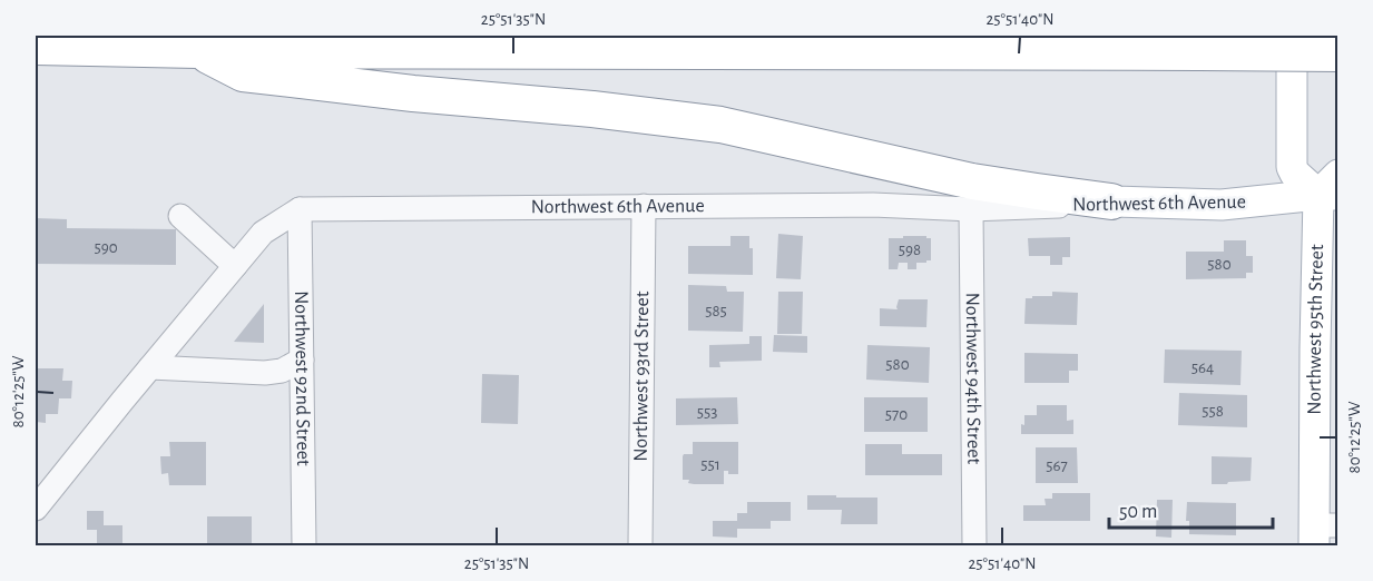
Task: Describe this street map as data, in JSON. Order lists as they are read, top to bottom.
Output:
{
  "streets": {
    "main road": ["Northwest 6th Avenue", "Northwest 95th Street"],
    "street": ["Northwest 93rd Street", "Northwest 92nd Street", "Northwest 94th Street"]
  },
  "crossings": [
    ["Northwest 6th Avenue", "Northwest 95th Street"],
    ["Northwest 6th Avenue", "Northwest 93rd Street"],
    ["Northwest 6th Avenue", "Northwest 92nd Street"],
    ["Northwest 6th Avenue", "Northwest 94th Street"]
  ],
  "house_numbers": [
    "590",
    "598",
    "580",
    "585",
    "580",
    "564",
    "558",
    "553",
    "570",
    "551",
    "567"
  ],
  "scale_bar": "50 m",
  "coordinates": ["25°51'35\"N", "25°51'40\"N", "80°12'25\"W"]
}
